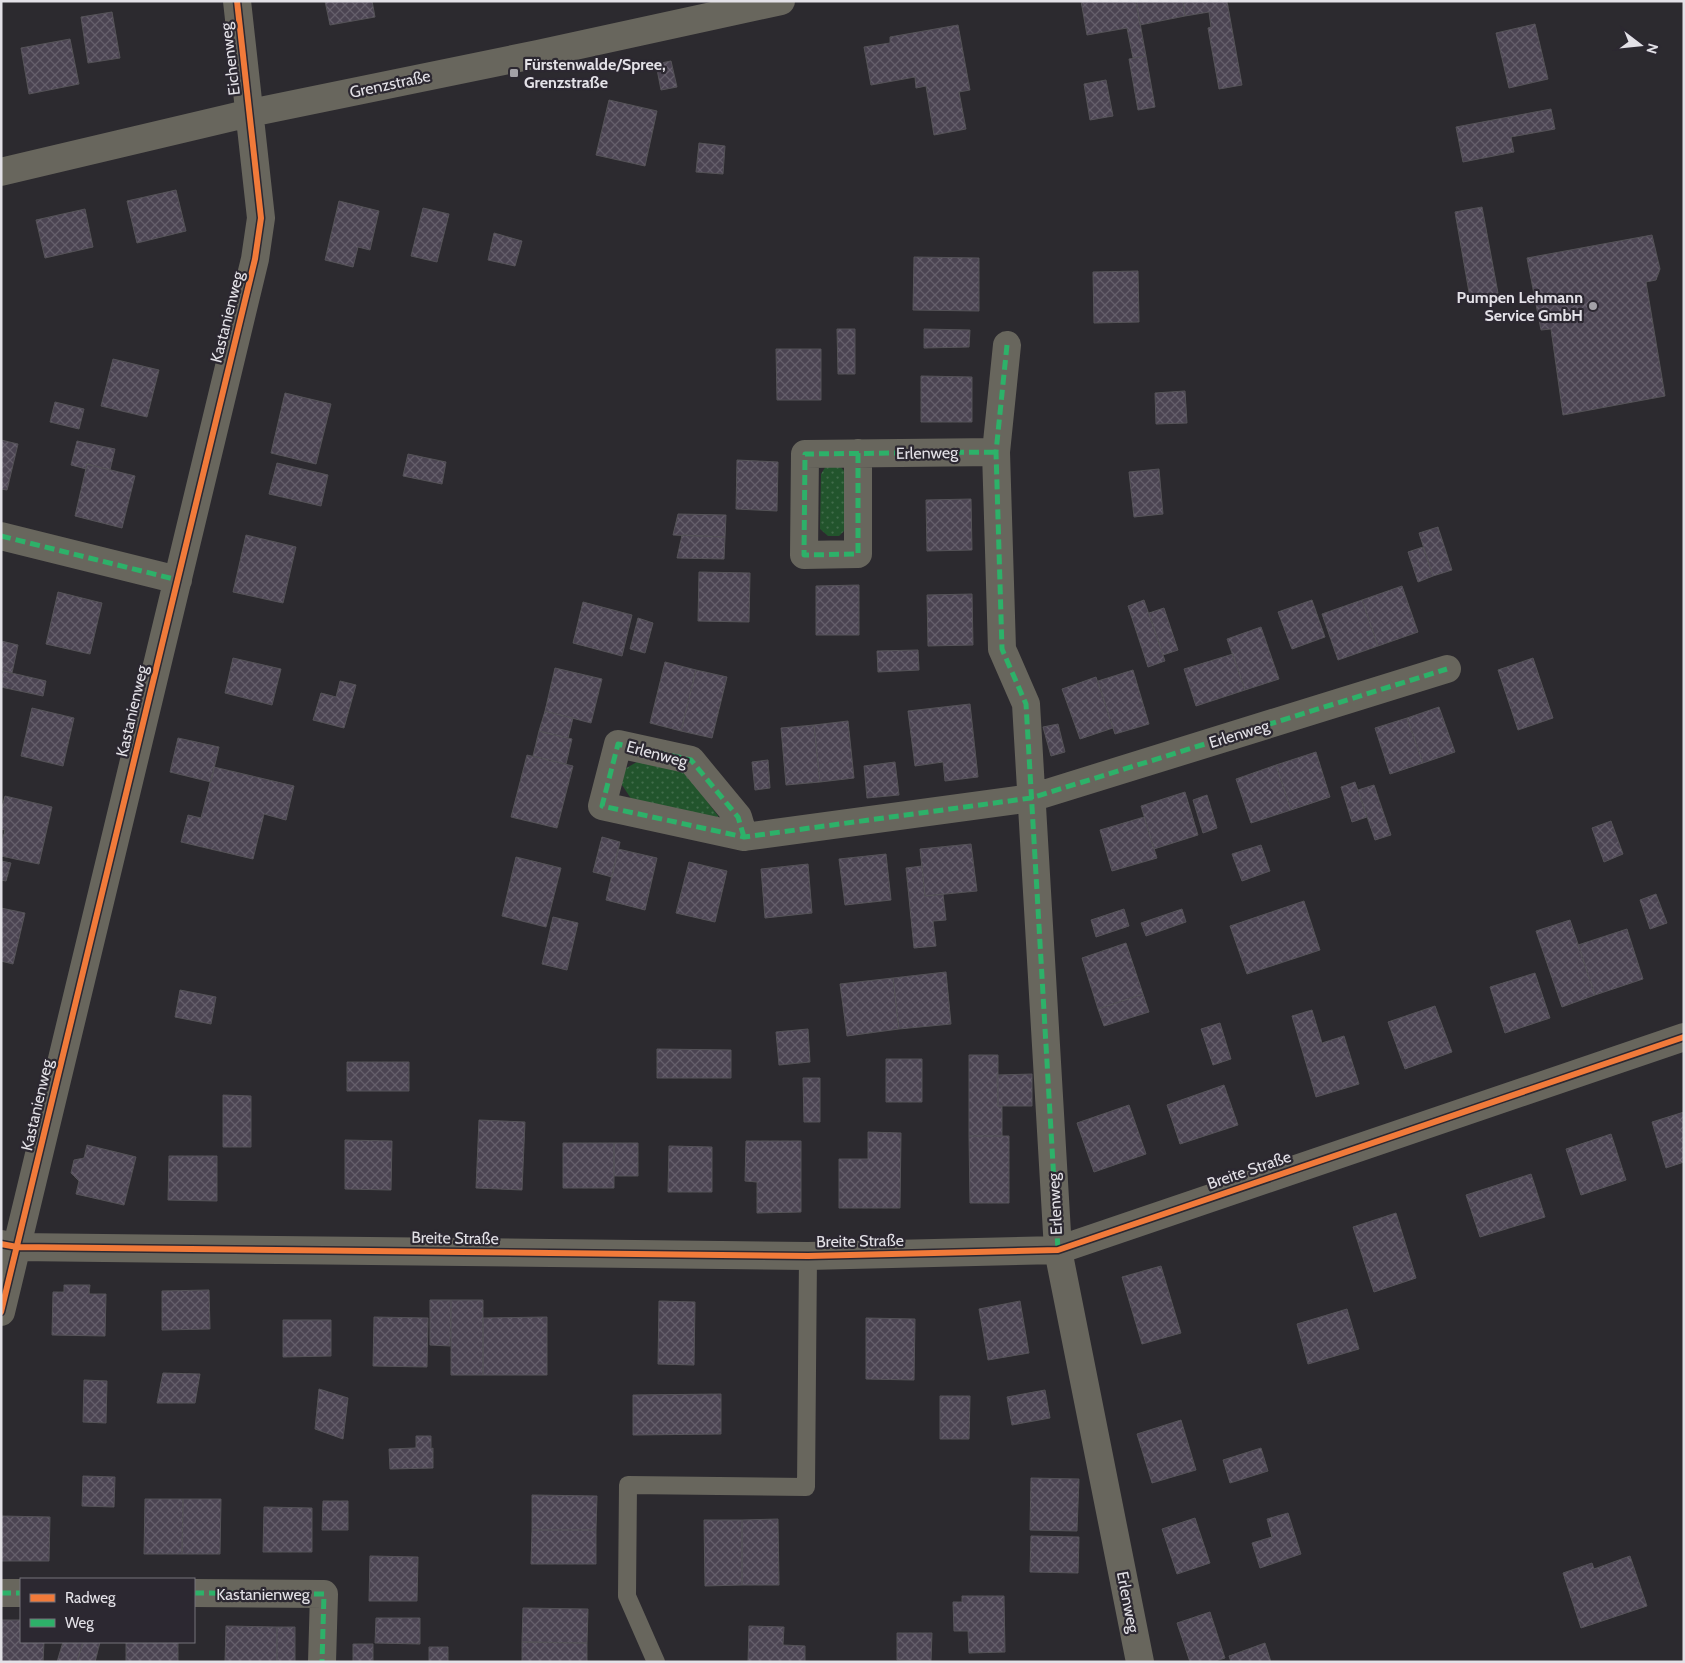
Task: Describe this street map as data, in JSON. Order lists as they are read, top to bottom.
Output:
{
  "streets": {
    "street": [
      "Eichenweg",
      "Grenzstraße",
      "Kastanienweg",
      "Erlenweg",
      "Breite Straße"
    ]
  },
  "crossings": [
    ["Eichenweg", "Grenzstraße"],
    ["Eichenweg", "Kastanienweg"],
    ["Grenzstraße", "Kastanienweg"],
    ["Kastanienweg", "Breite Straße"],
    ["Erlenweg", "Breite Straße"]
  ],
  "places": {
    "transit": ["Fürstenwalde/Spree, Grenzstraße"],
    "other": ["Pumpen Lehmann Service GmbH"]
  },
  "legend": ["Radweg", "Weg"],
  "north": "right"
}
